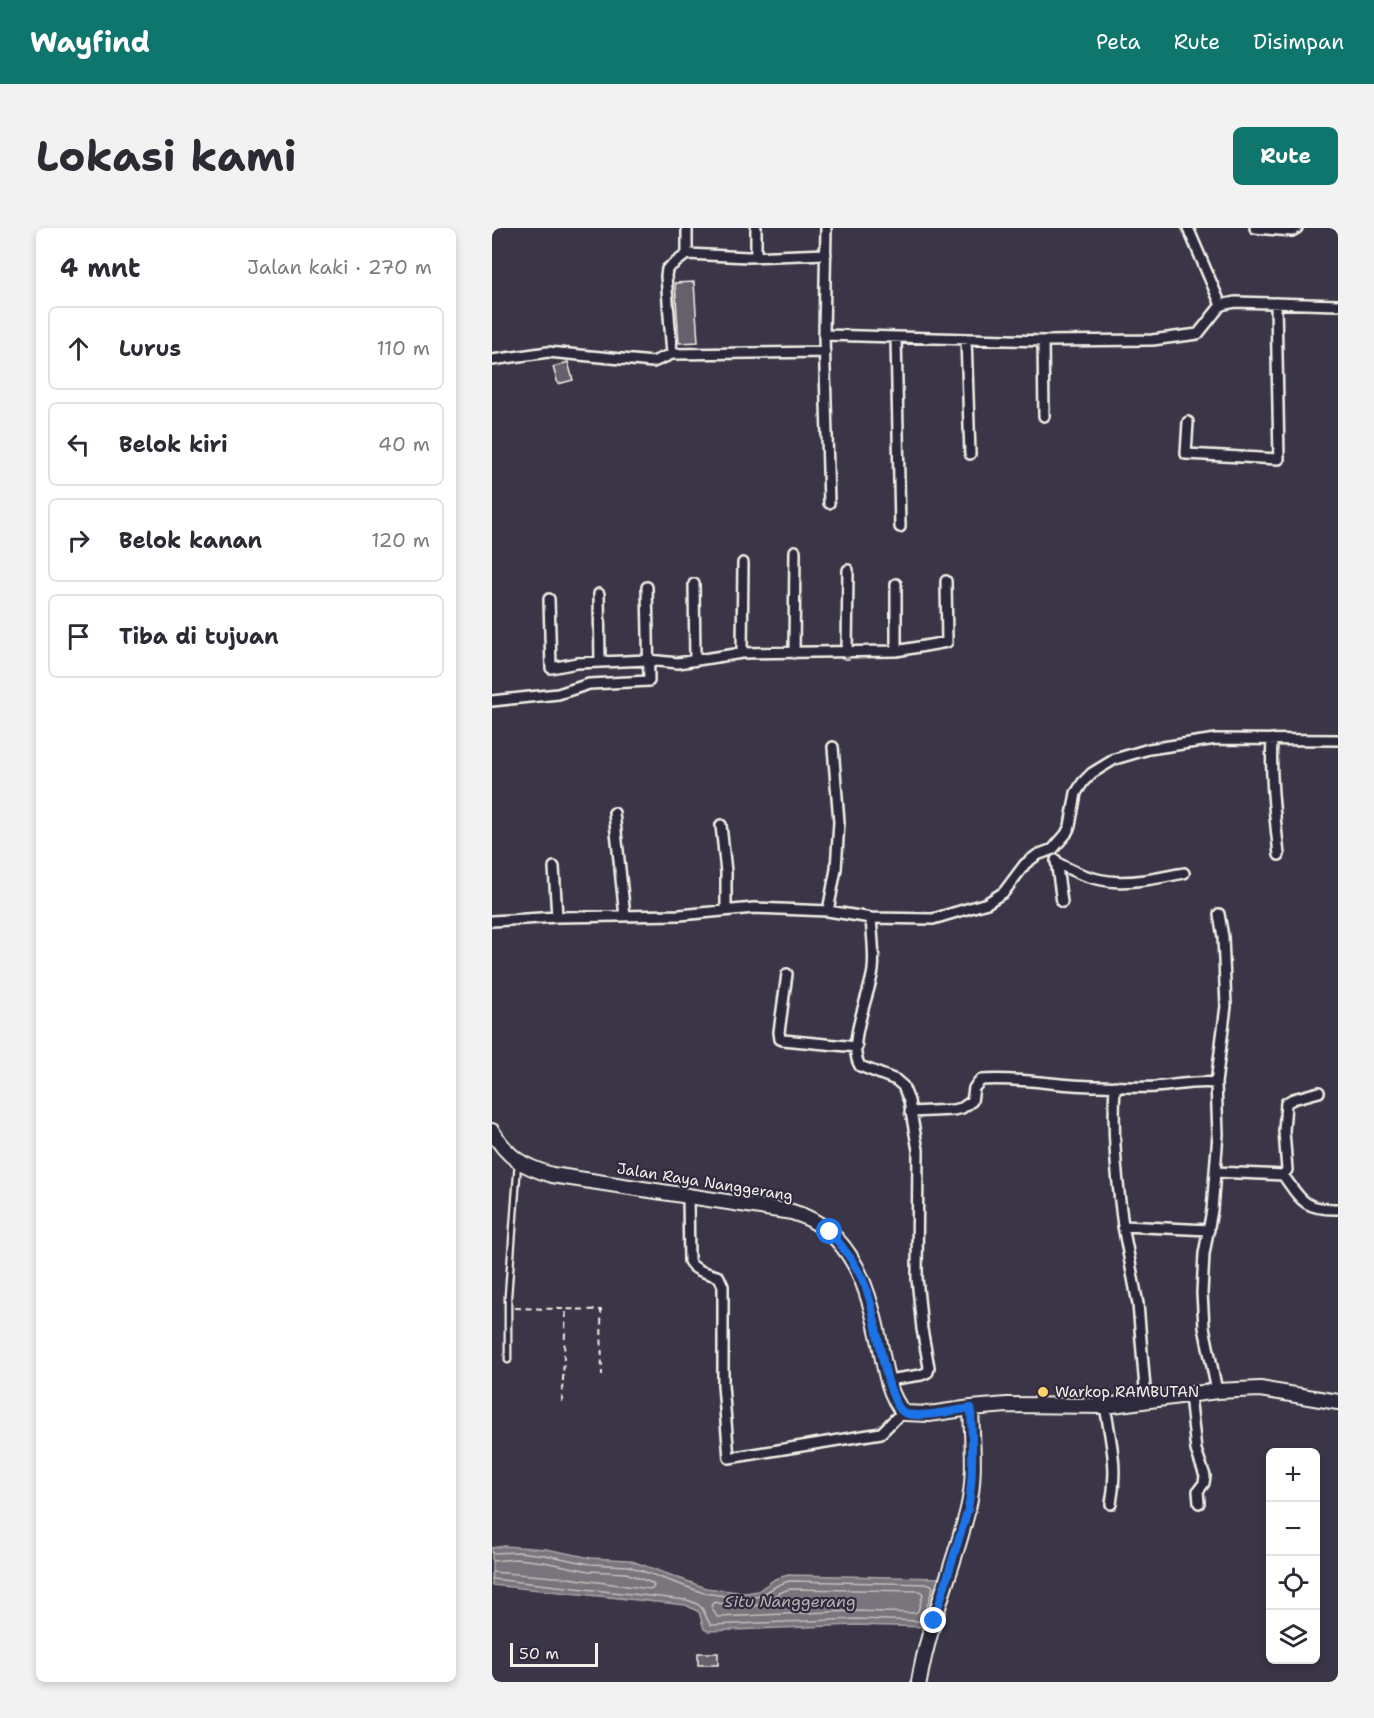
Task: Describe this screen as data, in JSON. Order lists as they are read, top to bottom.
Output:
{
  "streets": {
    "street": ["Jalan Raya Nanggerang"]
  },
  "water": ["Situ Nanggerang"],
  "places": ["Warkop RAMBUTAN"],
  "scale_bar": "50 m",
  "page": {
    "header": "Wayfind",
    "nav": ["Peta", "Rute", "Disimpan"],
    "buttons": "Rute",
    "title": "Lokasi kami",
    "heading": ["4 mnt", "Jalan kaki · 270 m"],
    "list": [
      ["Lurus", "110 m"],
      ["Belok kiri", "40 m"],
      ["Belok kanan", "120 m"],
      "Tiba di tujuan"
    ],
    "map_buttons": ["+", "−"],
    "scale": "50 m"
  }
}
